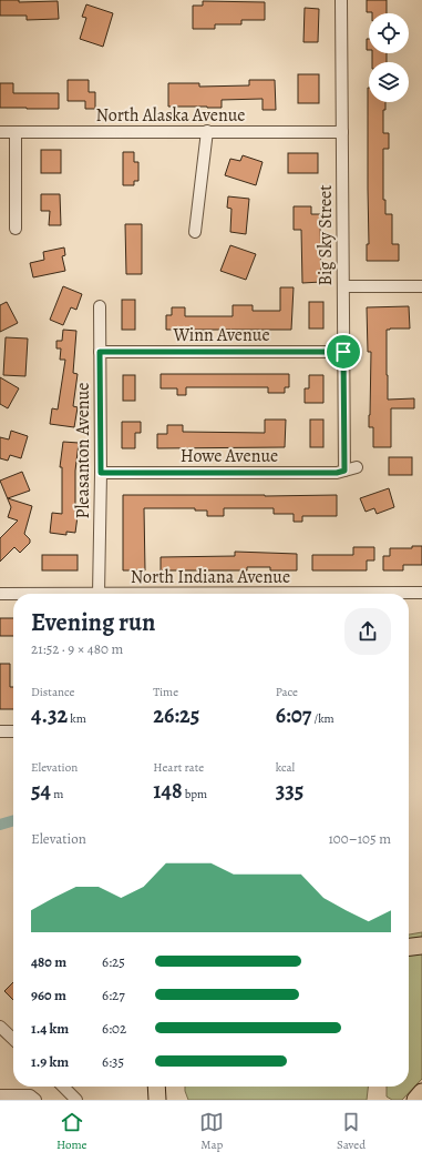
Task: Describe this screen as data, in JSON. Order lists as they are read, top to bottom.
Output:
{
  "streets": {
    "street": [
      "North Alaska Avenue",
      "Big Sky Street",
      "Winn Avenue",
      "Pleasanton Avenue",
      "Howe Avenue",
      "North Indiana Avenue"
    ]
  },
  "crossings": [
    ["North Alaska Avenue", "Big Sky Street"],
    ["Big Sky Street", "Winn Avenue"],
    ["Big Sky Street", "Howe Avenue"],
    ["Winn Avenue", "Pleasanton Avenue"],
    ["Pleasanton Avenue", "Howe Avenue"],
    ["Pleasanton Avenue", "North Indiana Avenue"]
  ],
  "page": {
    "heading": ["Evening run", "21:52 · 9 × 480 m"],
    "stats": [
      ["Distance", "4.32 km"],
      ["Time", "26:25"],
      ["Pace", "6:07 /km"],
      ["Elevation", "54 m"],
      ["Heart rate", "148 bpm"],
      ["kcal", "335"]
    ],
    "chart": ["Elevation", "100–105 m"],
    "list": [
      {
        "name": "480 m",
        "note": "6:25"
      },
      {
        "name": "960 m",
        "note": "6:27"
      },
      {
        "name": "1.4 km",
        "note": "6:02"
      },
      {
        "name": "1.9 km",
        "note": "6:35"
      }
    ],
    "tabs": ["Home", "Map", "Saved"]
  }
}
